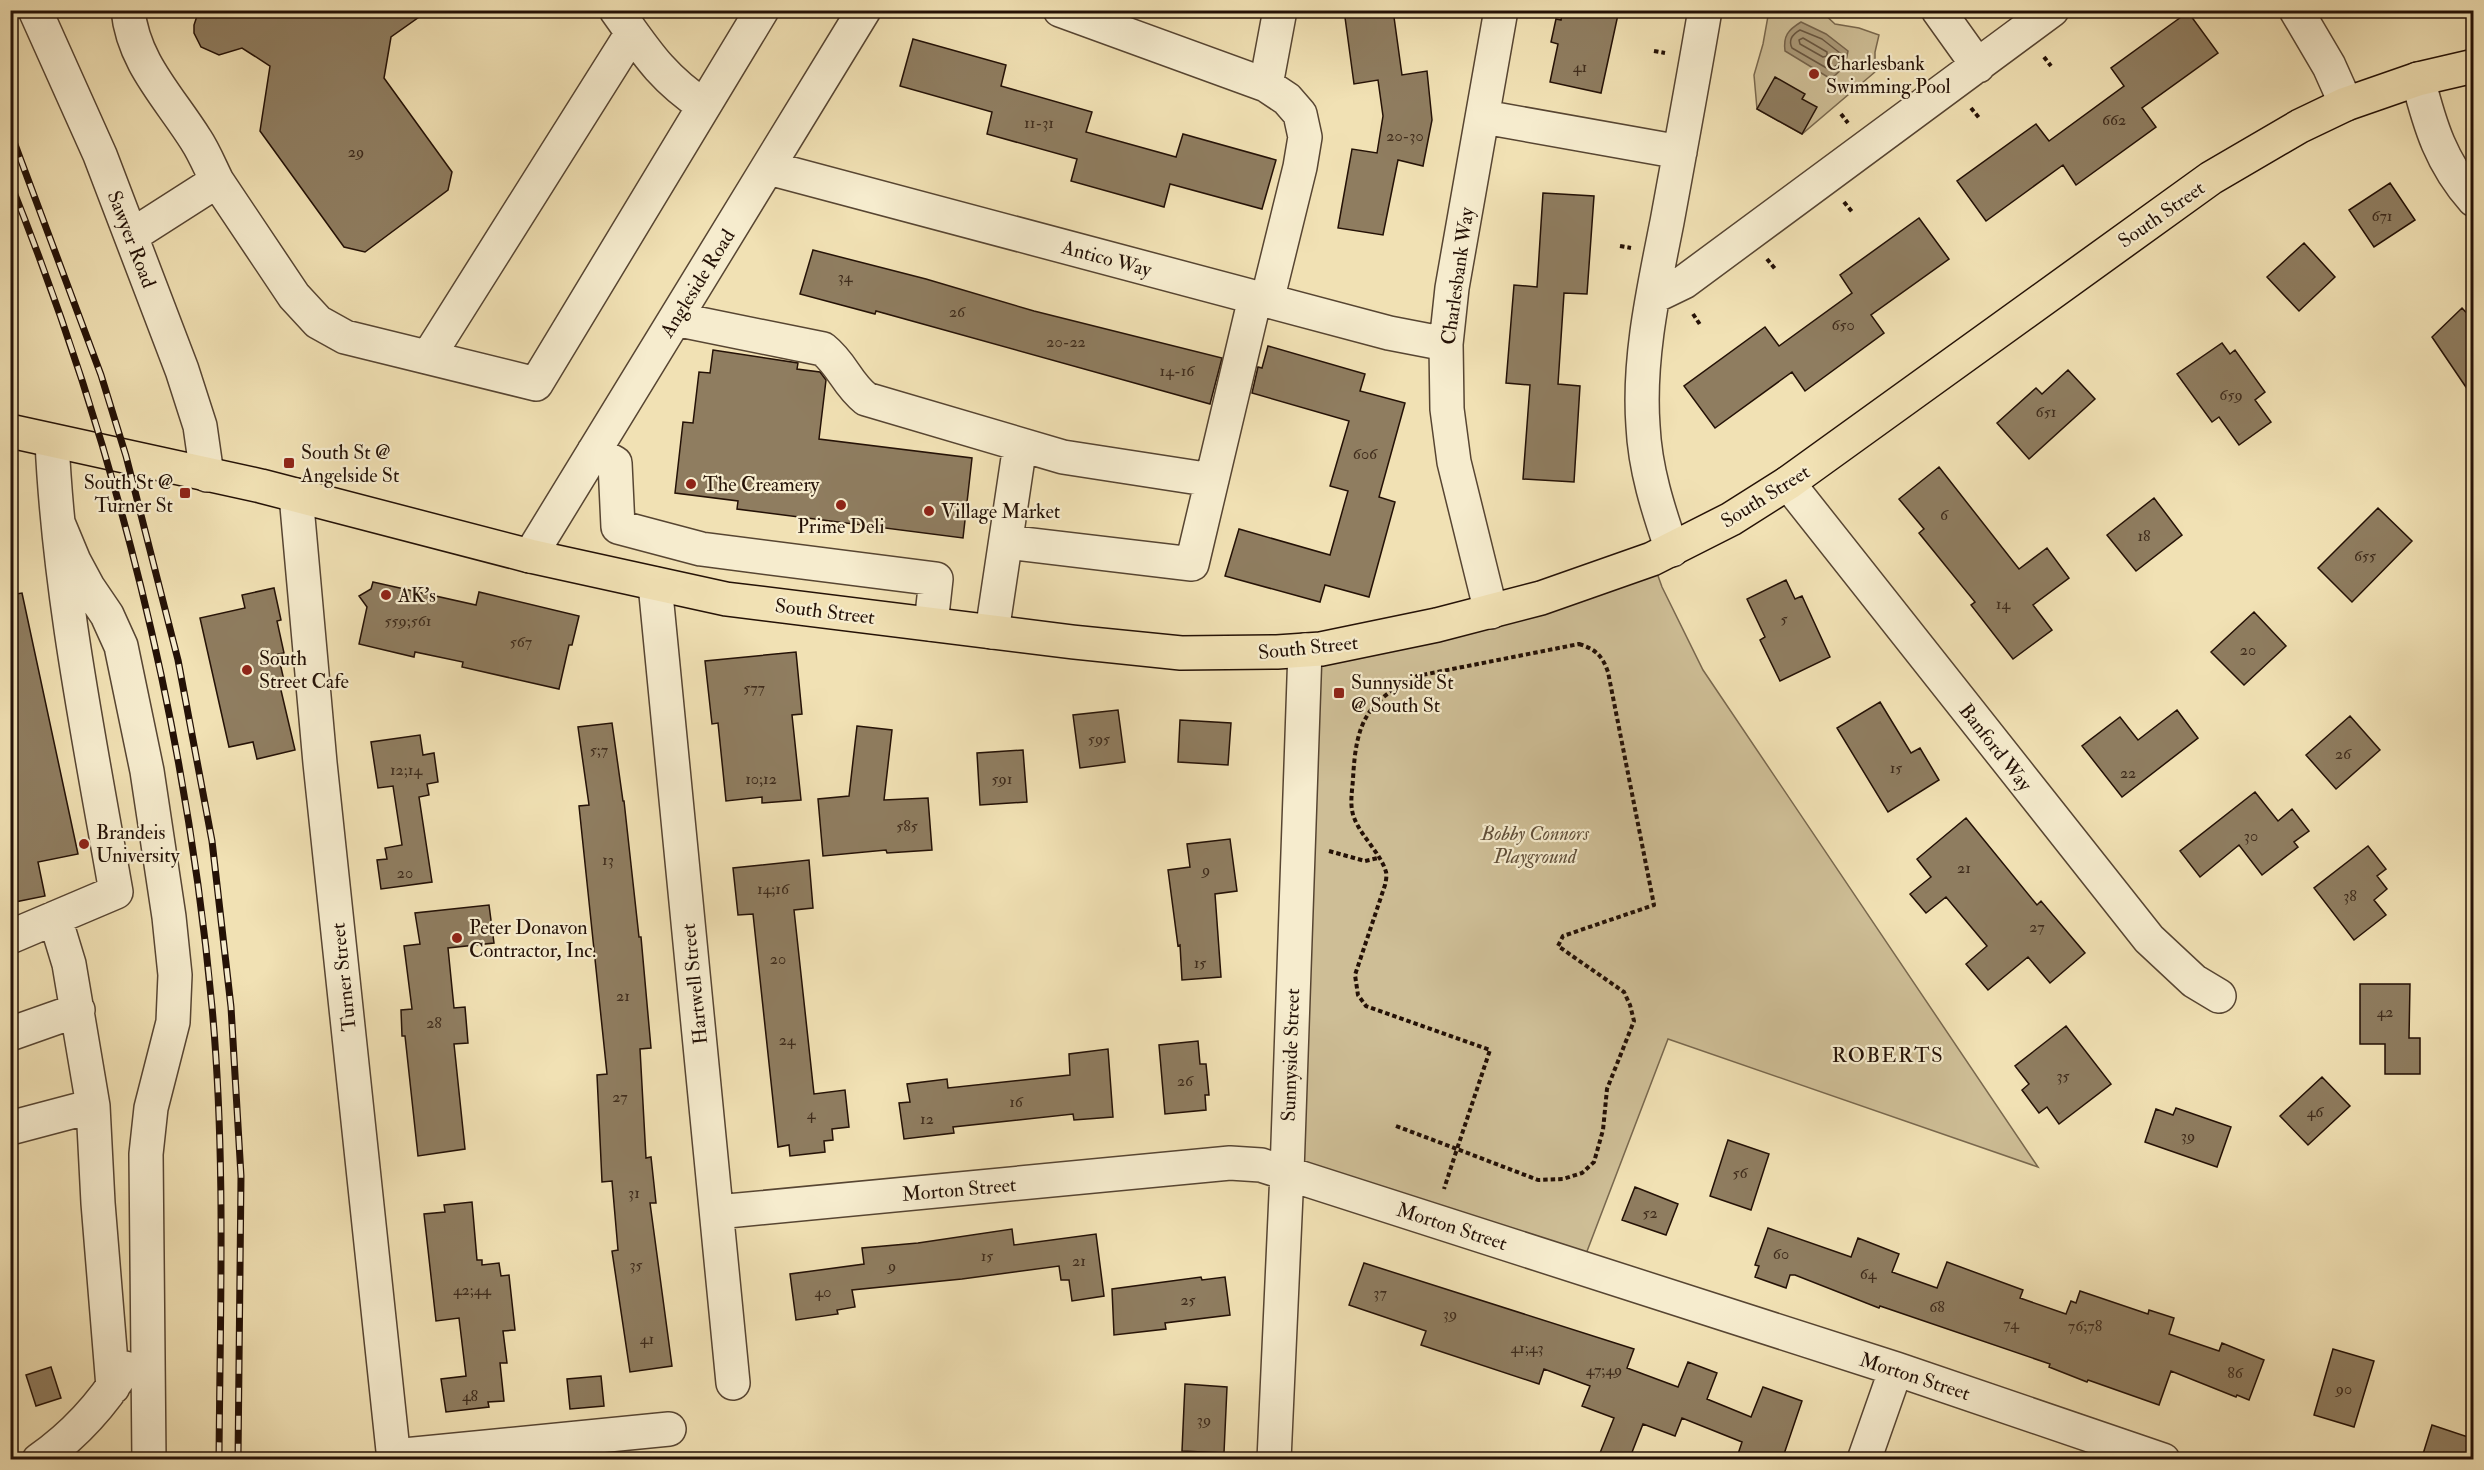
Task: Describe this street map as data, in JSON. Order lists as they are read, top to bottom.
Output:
{
  "streets": {
    "main road": ["South Street"],
    "street": [
      "Sawyer Road",
      "Antico Way",
      "Charlesbank Way",
      "Angleside Road",
      "Banford Way",
      "Turner Street",
      "Hartwell Street",
      "Sunnyside Street",
      "Morton Street"
    ]
  },
  "crossings": [
    ["South Street", "Sawyer Road"],
    ["South Street", "Charlesbank Way"],
    ["South Street", "Angleside Road"],
    ["South Street", "Banford Way"],
    ["South Street", "Turner Street"],
    ["South Street", "Hartwell Street"],
    ["South Street", "Sunnyside Street"],
    ["Antico Way", "Charlesbank Way"],
    ["Antico Way", "Angleside Road"],
    ["Hartwell Street", "Morton Street"],
    ["Sunnyside Street", "Morton Street"]
  ],
  "districts": ["ROBERTS"],
  "parks": ["Bobby Connors Playground"],
  "places": {
    "other": [
      "Charlesbank Swimming Pool",
      "The Creamery",
      "Prime Deli",
      "Village Market",
      "AK's",
      "South Street Cafe",
      "Brandeis University",
      "Peter Donavon Contractor, Inc."
    ],
    "transit": ["South St @ Angelside St", "South St @ Turner St", "Sunnyside St @ South St"]
  },
  "house_numbers": [
    "41",
    "662",
    "11-31",
    "20-30",
    "29",
    "671",
    "34",
    "26",
    "650",
    "20-22",
    "14-16",
    "659",
    "651",
    "606",
    "6",
    "18",
    "655",
    "14",
    "5",
    "559;561",
    "567",
    "20",
    "577",
    "595",
    "5;7",
    "26",
    "15",
    "12;14",
    "22",
    "10;12",
    "591",
    "585",
    "30",
    "13",
    "21",
    "9",
    "20",
    "14;16",
    "38",
    "27",
    "20",
    "15",
    "21",
    "42",
    "28",
    "24",
    "35",
    "26",
    "27",
    "16",
    "46",
    "4",
    "12",
    "39",
    "56",
    "31",
    "52",
    "60",
    "15",
    "21",
    "35",
    "9",
    "64",
    "42;44",
    "40",
    "37",
    "25",
    "68",
    "39",
    "74",
    "76;78",
    "41",
    "41;43",
    "47;49",
    "86",
    "90",
    "48",
    "39"
  ]
}
